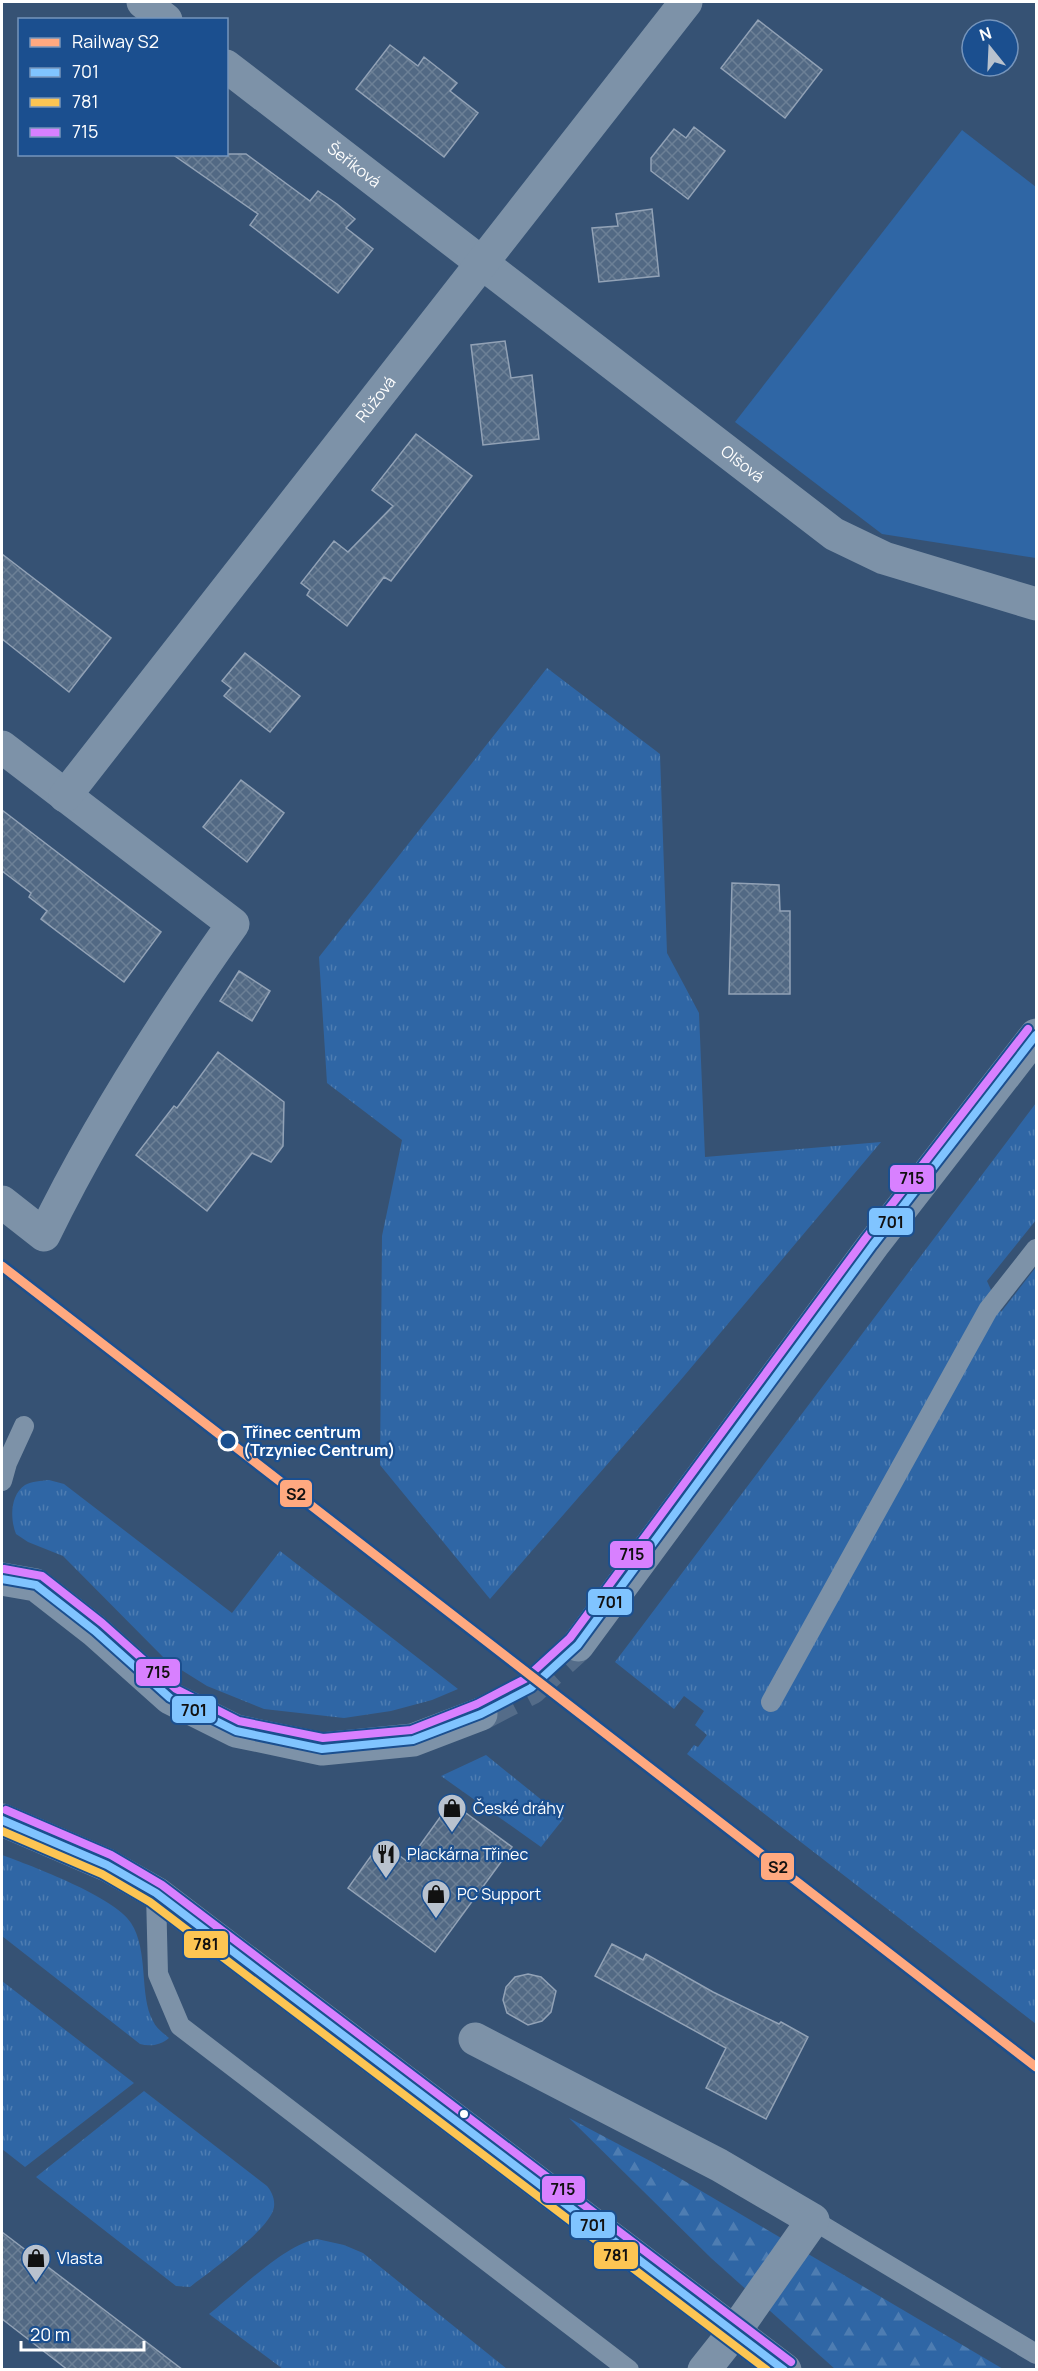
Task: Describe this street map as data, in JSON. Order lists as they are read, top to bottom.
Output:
{
  "streets": {
    "street": ["Šeříková", "Růžová", "Olšová"]
  },
  "crossings": [
    ["Šeříková", "Růžová"],
    ["Šeříková", "Olšová"],
    ["Růžová", "Olšová"]
  ],
  "places": {
    "other": ["Třinec centrum (Trzyniec Centrum)"],
    "shop": ["České dráhy", "PC Support", "Vlasta"],
    "restaurant": ["Plackárna Třinec"]
  },
  "lines": [
    "transit line 715",
    "transit line 701",
    "rail line S2",
    "transit line 781"
  ],
  "legend": [
    "Railway S2",
    "701",
    "781",
    "715"
  ],
  "scale_bar": "20 m",
  "north": "top"
}
